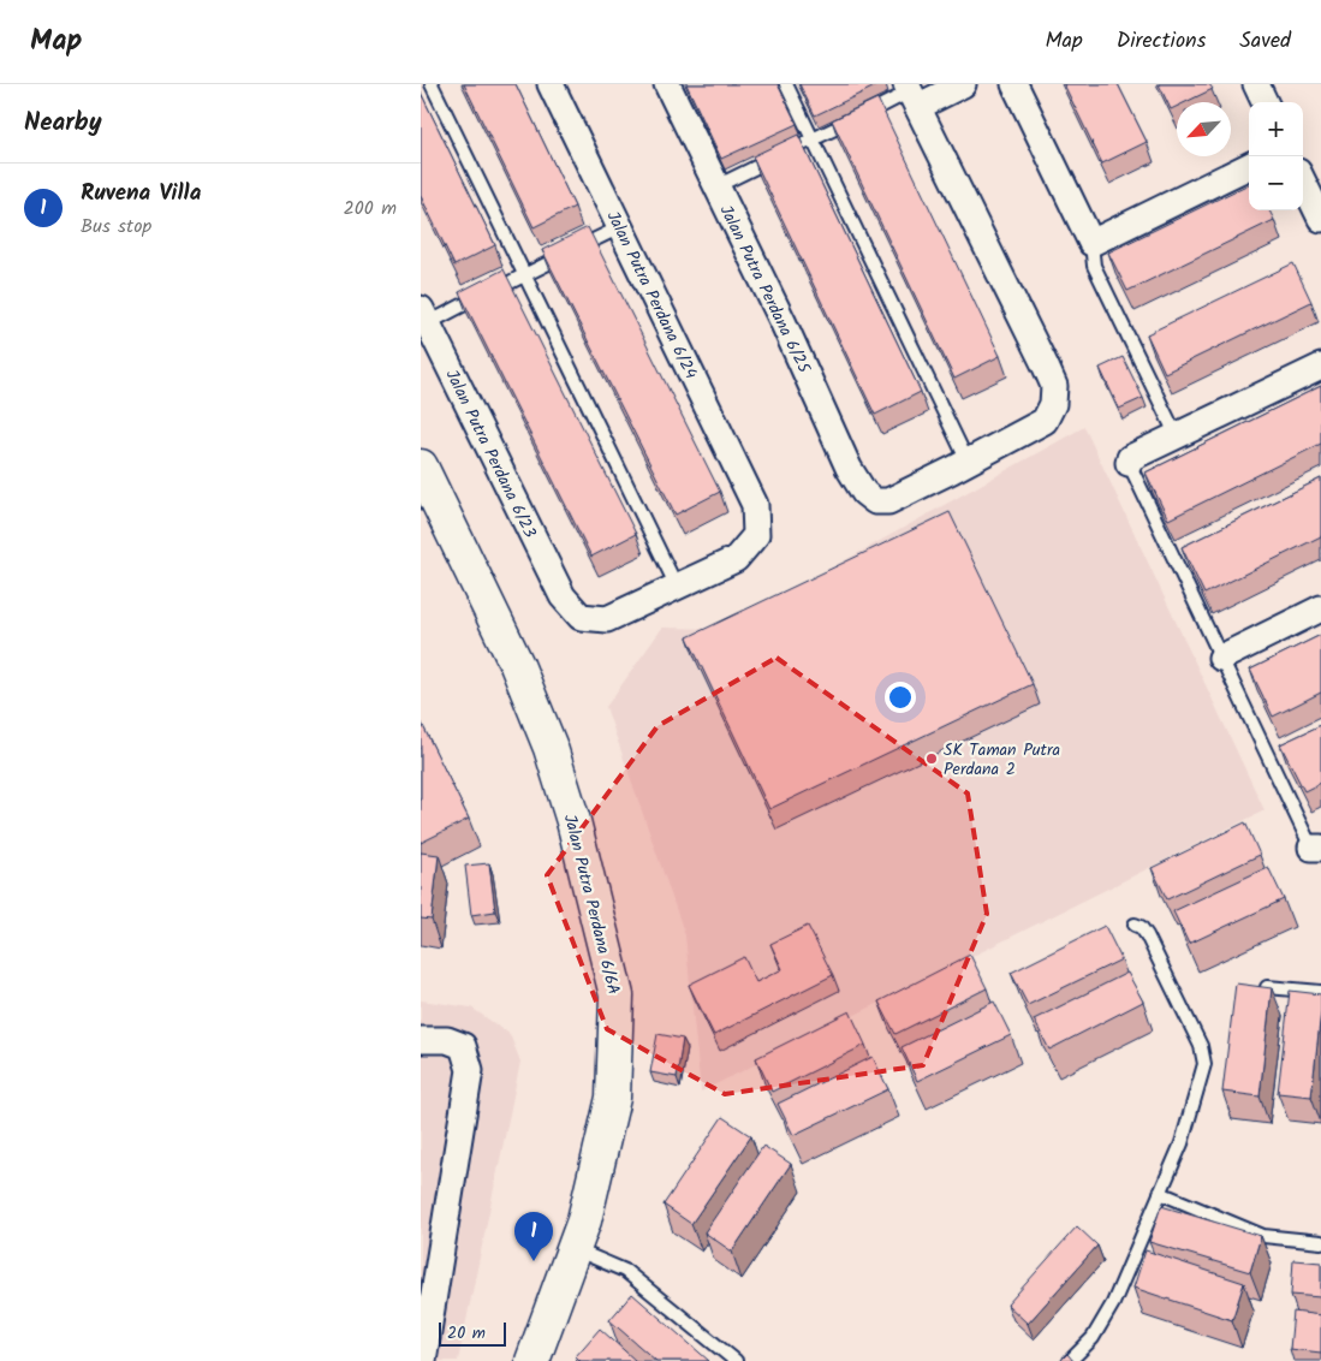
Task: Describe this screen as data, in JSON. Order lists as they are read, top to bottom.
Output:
{
  "streets": {
    "street": [
      "Jalan Putra Perdana 6/25",
      "Jalan Putra Perdana 6/24",
      "Jalan Putra Perdana 6/23",
      "Jalan Putra Perdana 6/6A"
    ]
  },
  "crossings": [
    ["Jalan Putra Perdana 6/24", "Jalan Putra Perdana 6/23"]
  ],
  "places": ["SK Taman Putra Perdana 2"],
  "scale_bar": "20 m",
  "north": "bottom left",
  "page": {
    "header": "Map",
    "nav": ["Map", "Directions", "Saved"],
    "heading": "Nearby",
    "map_buttons": ["+", "−"],
    "list": [
      {
        "mark": "1",
        "name": "Ruvena Villa",
        "note": "Bus stop",
        "value": "200 m"
      }
    ],
    "pins": "1",
    "scale": "20 m"
  }
}
